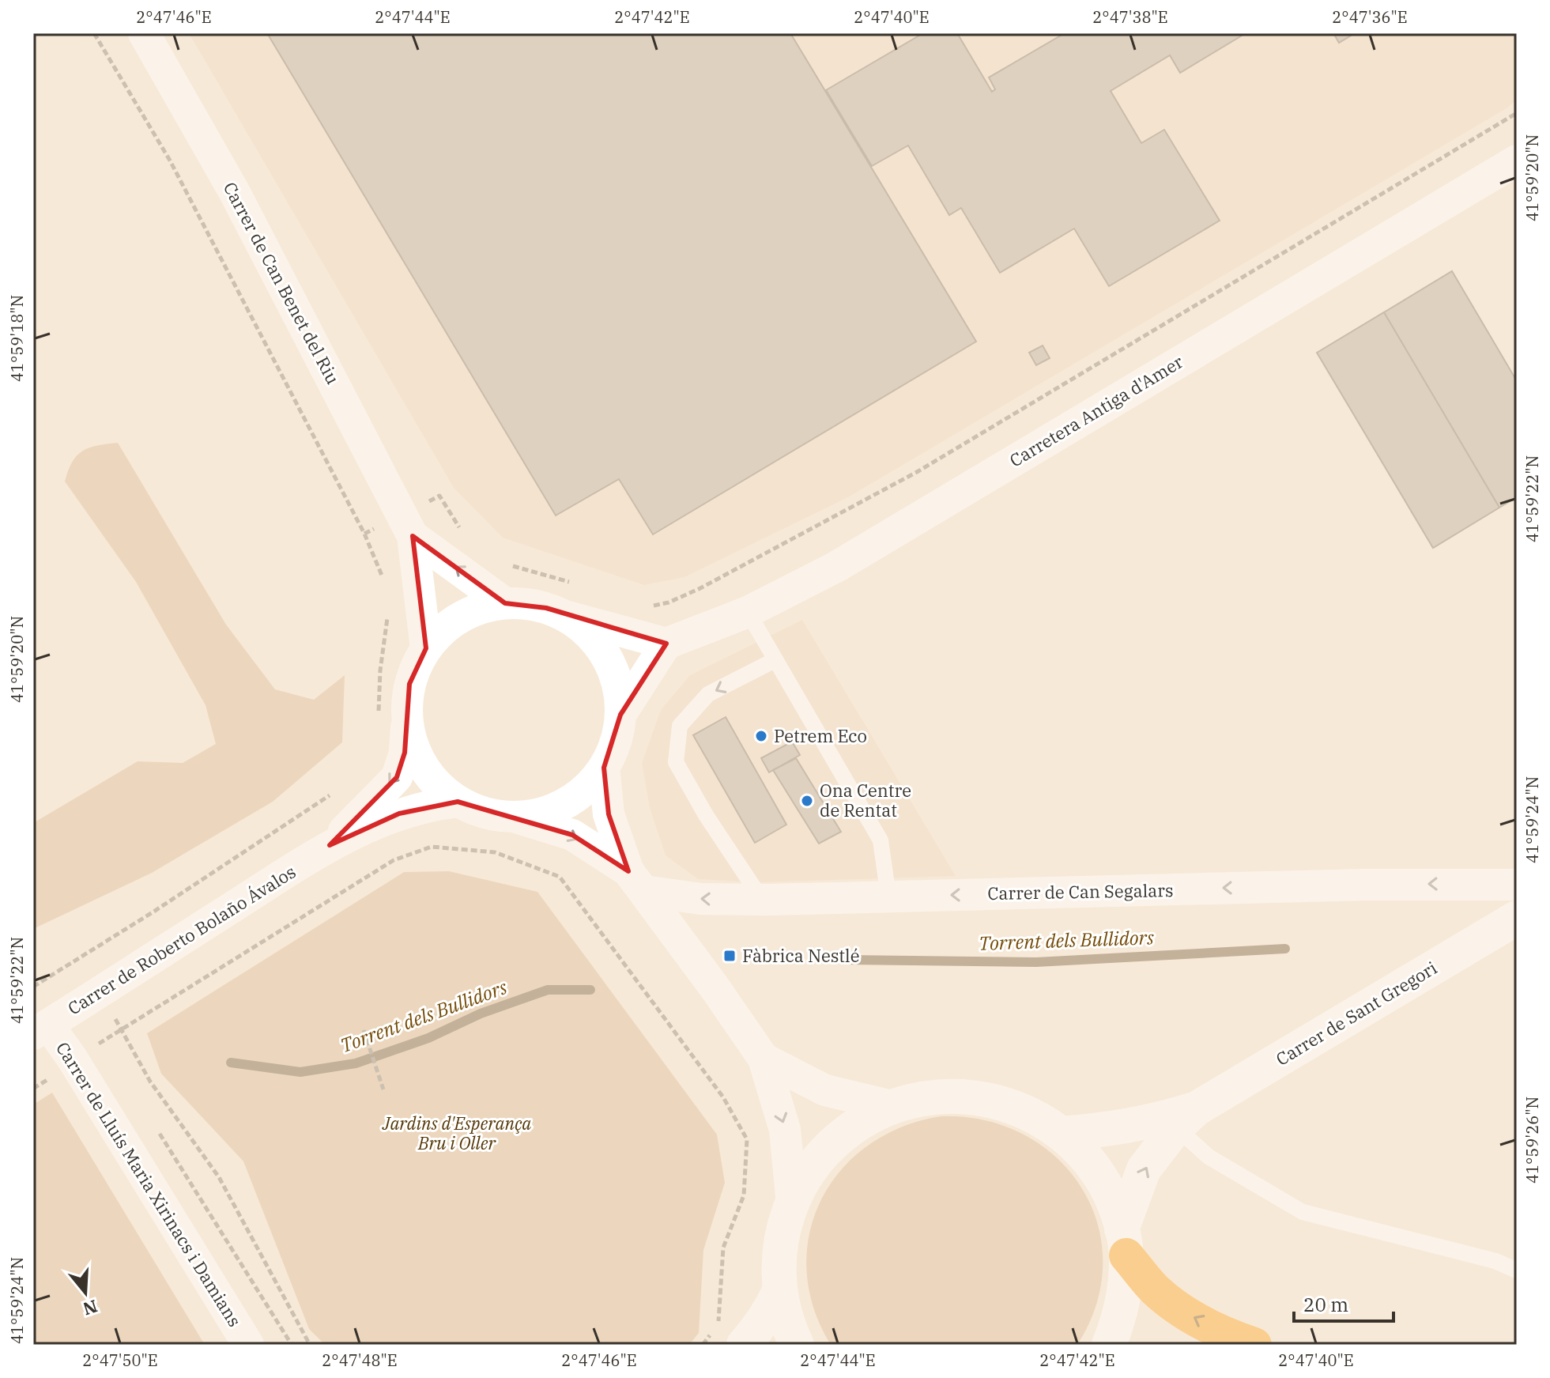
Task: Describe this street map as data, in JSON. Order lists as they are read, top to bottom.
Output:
{
  "streets": {
    "main road": ["Carrer de Sant Gregori"],
    "street": [
      "Carrer de Can Benet del Riu",
      "Carretera Antiga d'Amer",
      "Carrer de Can Segalars",
      "Carrer de Roberto Bolaño Ávalos",
      "Carrer de Lluís Maria Xirinacs i Damians"
    ]
  },
  "crossings": [
    ["Carrer de Can Benet del Riu", "Carrer de Roberto Bolaño Ávalos"],
    ["Carrer de Roberto Bolaño Ávalos", "Carrer de Lluís Maria Xirinacs i Damians"]
  ],
  "one_way": ["Carrer de Can Segalars"],
  "water": ["Torrent dels Bullidors"],
  "parks": ["Jardins d'Esperança Bru i Oller"],
  "places": {
    "other": ["Petrem Eco", "Ona Centre de Rentat"],
    "transit": ["Fàbrica Nestlé"]
  },
  "scale_bar": "20 m",
  "north": "bottom",
  "coordinates": [
    "2°47'46\"E",
    "2°47'44\"E",
    "2°47'42\"E",
    "2°47'40\"E",
    "2°47'38\"E",
    "2°47'36\"E",
    "41°59'20\"N",
    "41°59'18\"N",
    "41°59'22\"N",
    "41°59'24\"N",
    "41°59'26\"N",
    "2°47'50\"E",
    "2°47'48\"E"
  ]
}
